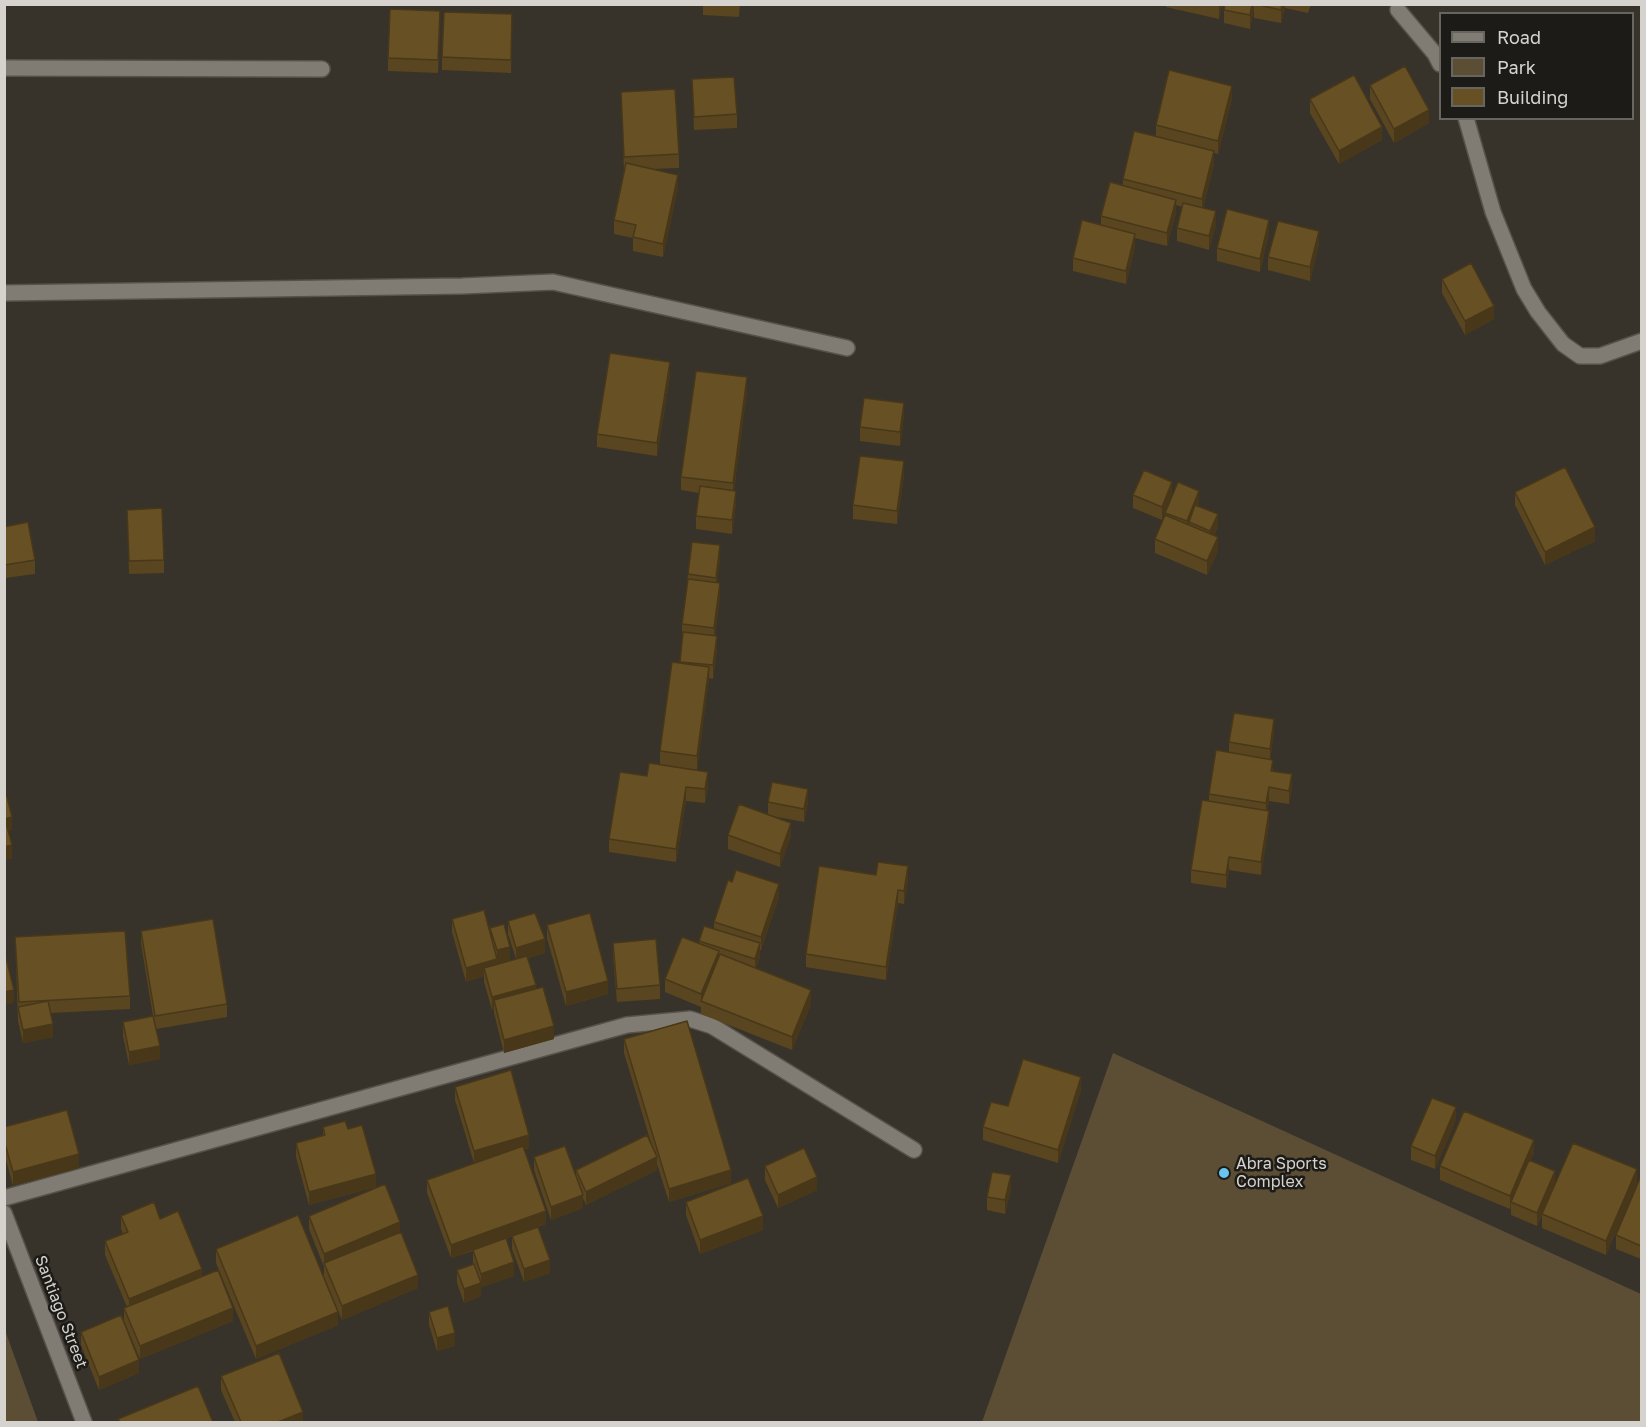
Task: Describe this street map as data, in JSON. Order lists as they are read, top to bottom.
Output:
{
  "streets": {
    "street": ["Santiago Street"]
  },
  "places": ["Abra Sports Complex"],
  "legend": ["Road", "Park", "Building"]
}
